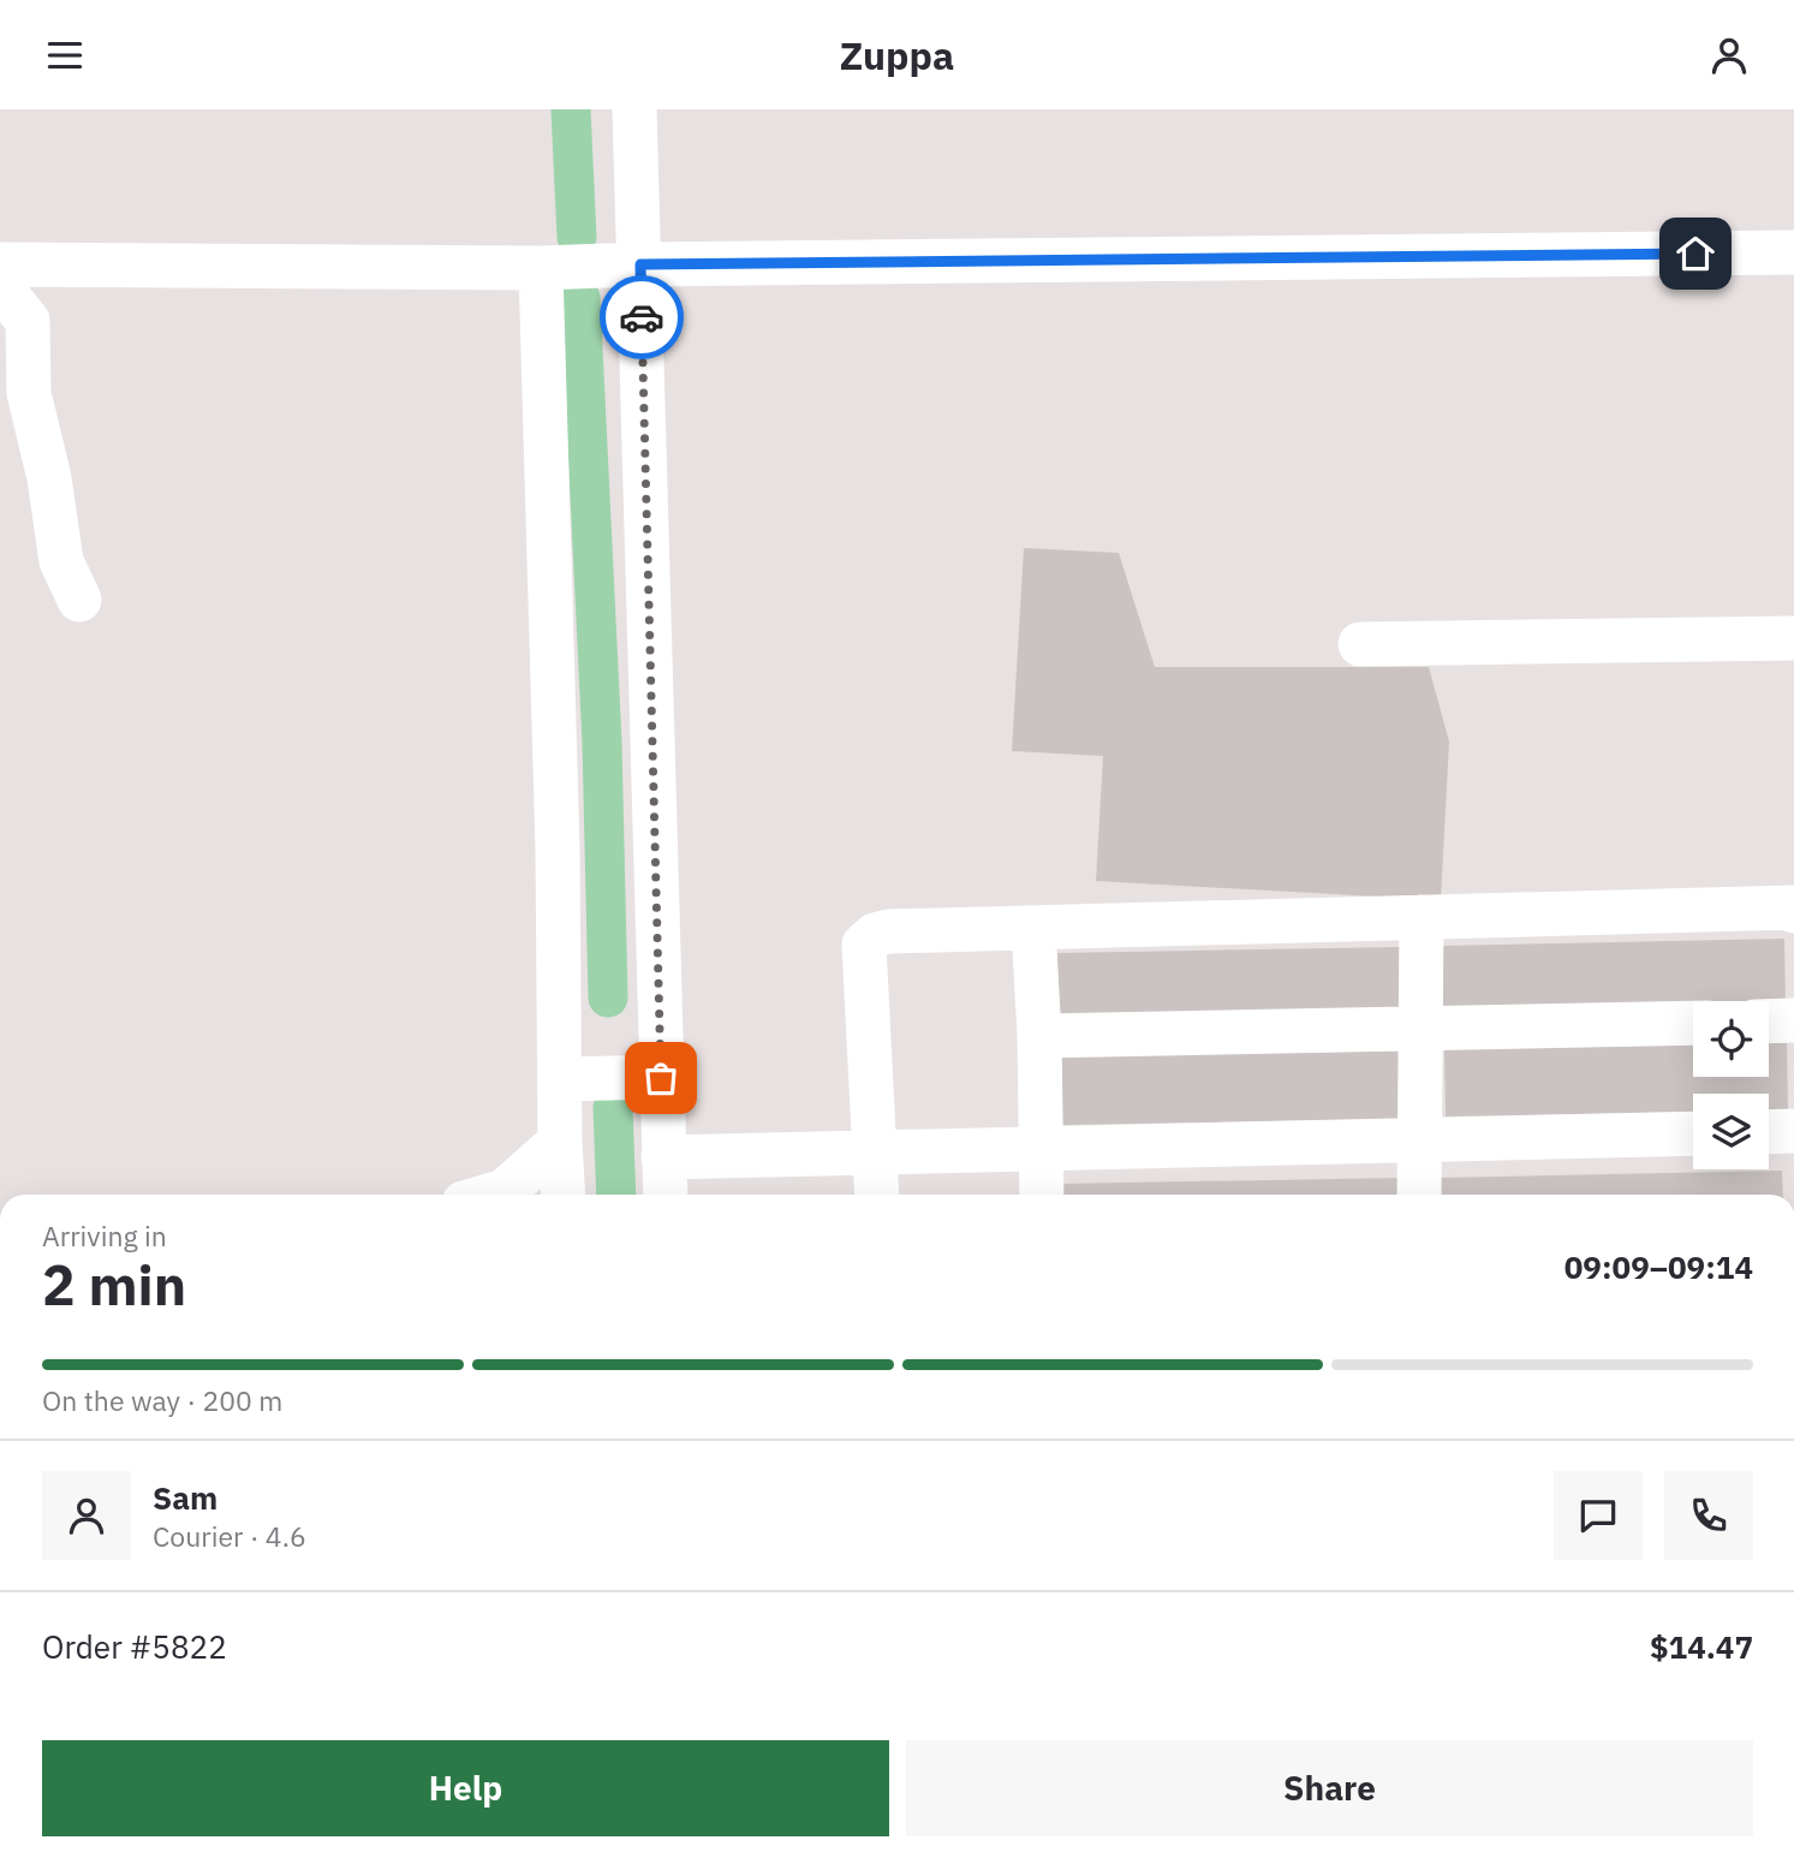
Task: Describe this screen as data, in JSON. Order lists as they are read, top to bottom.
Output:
{
  "page": {
    "header": "Zuppa",
    "heading": ["2 min", "Arriving in", "09:09–09:14"],
    "panel": [
      "Sam",
      "Courier · 4.6",
      "Order #5822",
      "$14.47"
    ],
    "bar": "On the way · 200 m",
    "buttons": ["Help", "Share"]
  }
}
